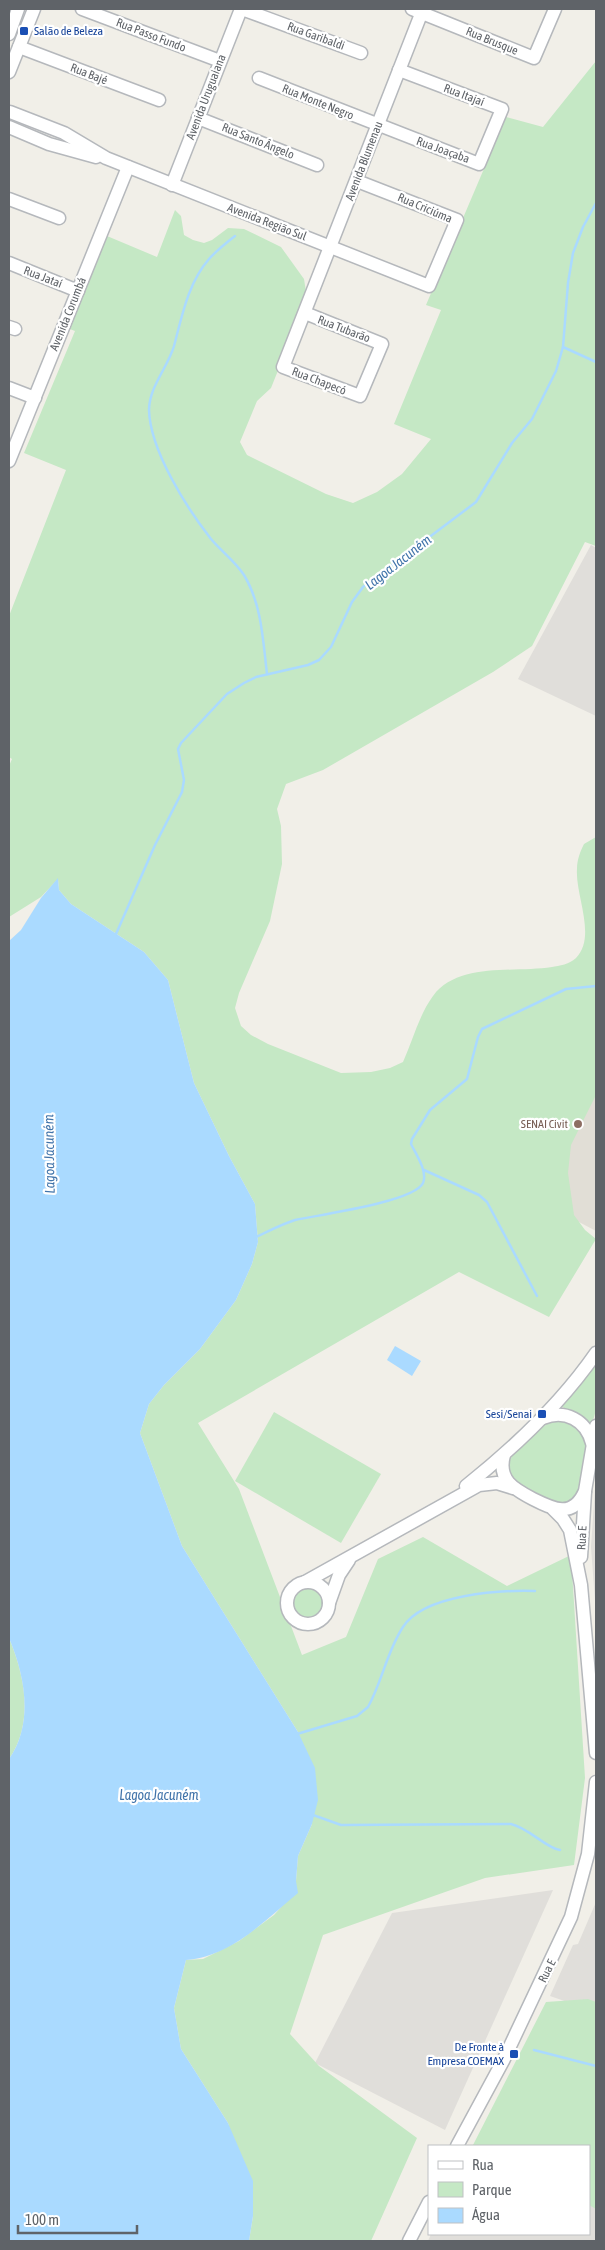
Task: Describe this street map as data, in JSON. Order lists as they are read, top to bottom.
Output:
{
  "streets": {
    "street": [
      "Rua Passo Fundo",
      "Rua Garibaldi",
      "Rua Brusque",
      "Rua Bajé",
      "Rua Itajaí",
      "Avenida Uruguaiana",
      "Rua Monte Negro",
      "Rua Santo Ângelo",
      "Rua Joaçaba",
      "Avenida Blumenau",
      "Rua Criciúma",
      "Avenida Região Sul",
      "Rua Jataí",
      "Avenida Corumbá",
      "Rua Tubarão",
      "Rua Chapecó",
      "Rua E"
    ]
  },
  "crossings": [
    ["Rua Passo Fundo", "Avenida Uruguaiana"],
    ["Rua Garibaldi", "Avenida Uruguaiana"],
    ["Rua Brusque", "Avenida Blumenau"],
    ["Rua Itajaí", "Rua Joaçaba"],
    ["Rua Itajaí", "Avenida Blumenau"],
    ["Avenida Uruguaiana", "Rua Santo Ângelo"],
    ["Avenida Uruguaiana", "Avenida Região Sul"],
    ["Rua Monte Negro", "Rua Joaçaba"],
    ["Rua Monte Negro", "Avenida Blumenau"],
    ["Rua Joaçaba", "Avenida Blumenau"],
    ["Avenida Blumenau", "Rua Criciúma"],
    ["Avenida Blumenau", "Avenida Região Sul"],
    ["Avenida Blumenau", "Rua Tubarão"],
    ["Avenida Blumenau", "Rua Chapecó"],
    ["Rua Criciúma", "Avenida Região Sul"],
    ["Avenida Região Sul", "Avenida Corumbá"],
    ["Rua Jataí", "Avenida Corumbá"],
    ["Rua Tubarão", "Rua Chapecó"]
  ],
  "water": ["Lagoa Jacuném"],
  "places": {
    "transit": ["Salão de Beleza", "Sesi/Senai", "De Fronte à Empresa COEMAX"],
    "other": ["SENAI Civit"]
  },
  "legend": ["Rua", "Parque", "Água"],
  "scale_bar": "100 m"
}
